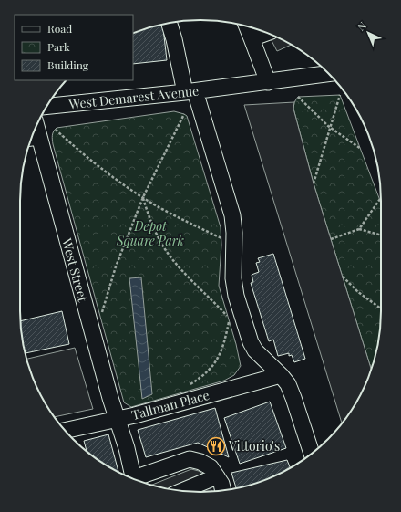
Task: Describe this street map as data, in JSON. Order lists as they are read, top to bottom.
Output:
{
  "streets": {
    "street": ["West Demarest Avenue", "West Street", "Tallman Place"]
  },
  "crossings": [
    ["West Street", "Tallman Place"]
  ],
  "parks": ["Depot Square Park"],
  "places": {
    "restaurant": ["Vittorio's"]
  },
  "legend": ["Road", "Park", "Building"],
  "north": "top left"
}
